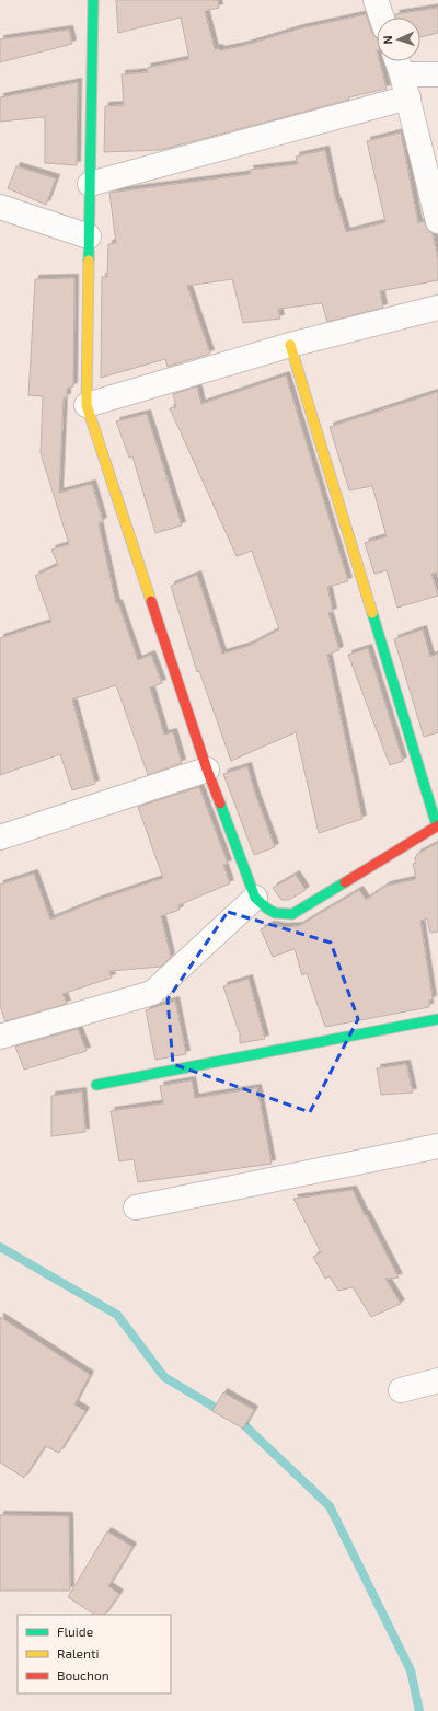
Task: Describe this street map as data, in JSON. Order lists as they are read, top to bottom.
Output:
{
  "legend": ["Fluide", "Ralenti", "Bouchon"],
  "north": "left"
}
